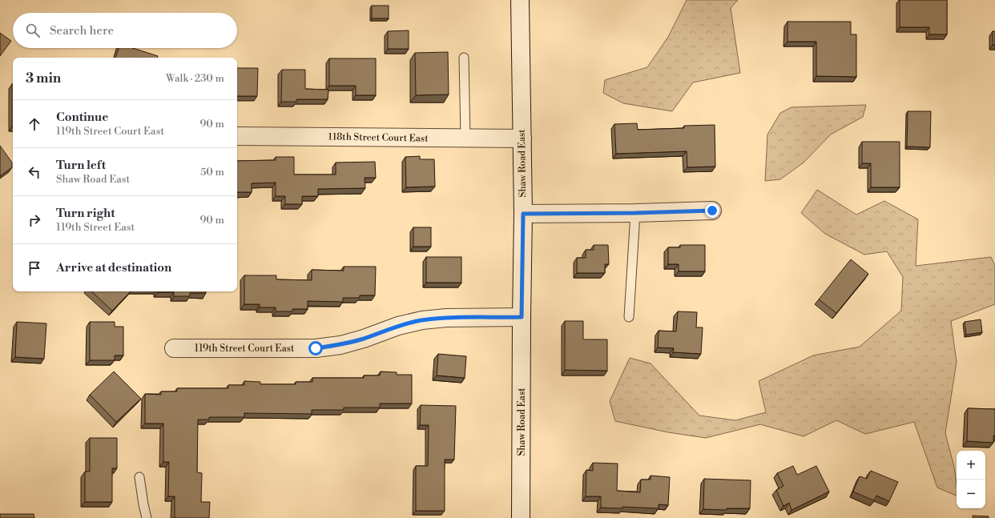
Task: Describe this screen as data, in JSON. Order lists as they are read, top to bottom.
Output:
{
  "streets": {
    "street": ["118th Street Court East", "Shaw Road East", "119th Street Court East"]
  },
  "crossings": [
    ["118th Street Court East", "Shaw Road East"],
    ["Shaw Road East", "119th Street Court East"]
  ],
  "page": {
    "search": "Search here",
    "heading": ["3 min", "Walk · 230 m"],
    "list": [
      ["Continue", "119th Street Court East", "90 m"],
      ["Turn left", "Shaw Road East", "50 m"],
      ["Turn right", "119th Street East", "90 m"],
      "Arrive at destination"
    ],
    "map_buttons": ["+", "−"]
  }
}
